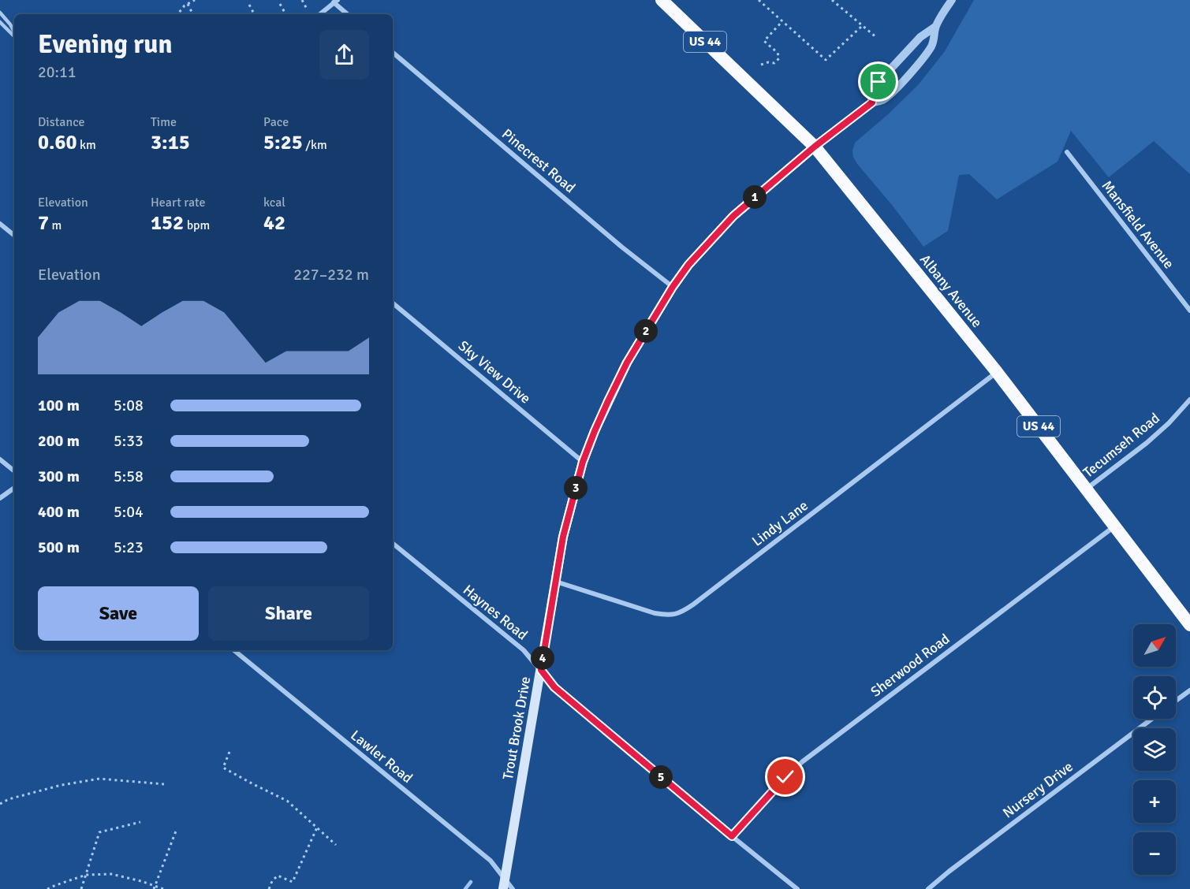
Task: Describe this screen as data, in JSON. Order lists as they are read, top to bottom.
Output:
{
  "streets": {
    "highway": ["US 44", "Albany Avenue"],
    "main road": ["Trout Brook Drive"],
    "street": [
      "Pinecrest Road",
      "Mansfield Avenue",
      "Sky View Drive",
      "Tecumseh Road",
      "Lindy Lane",
      "Haynes Road",
      "Sherwood Road",
      "Lawler Road",
      "Nursery Drive"
    ]
  },
  "crossings": [
    ["Pinecrest Road", "Trout Brook Drive"],
    ["Albany Avenue", "Tecumseh Road"],
    ["Albany Avenue", "Lindy Lane"],
    ["Albany Avenue", "Sherwood Road"],
    ["Albany Avenue", "Trout Brook Drive"],
    ["Sky View Drive", "Trout Brook Drive"],
    ["Lindy Lane", "Trout Brook Drive"],
    ["Haynes Road", "Sherwood Road"],
    ["Haynes Road", "Trout Brook Drive"],
    ["Trout Brook Drive", "Lawler Road"]
  ],
  "north": "top right",
  "page": {
    "heading": ["Evening run", "20:11"],
    "stats": [
      ["Distance", "0.60 km"],
      ["Time", "3:15"],
      ["Pace", "5:25 /km"],
      ["Elevation", "7 m"],
      ["Heart rate", "152 bpm"],
      ["kcal", "42"]
    ],
    "pins": [
      "1",
      "2",
      "3",
      "4",
      "5"
    ],
    "chart": ["Elevation", "227–232 m"],
    "list": [
      {
        "name": "100 m",
        "note": "5:08"
      },
      {
        "name": "200 m",
        "note": "5:33"
      },
      {
        "name": "300 m",
        "note": "5:58"
      },
      {
        "name": "400 m",
        "note": "5:04"
      },
      {
        "name": "500 m",
        "note": "5:23"
      }
    ],
    "buttons": ["Save", "Share"],
    "map_buttons": ["+", "−"]
  }
}
